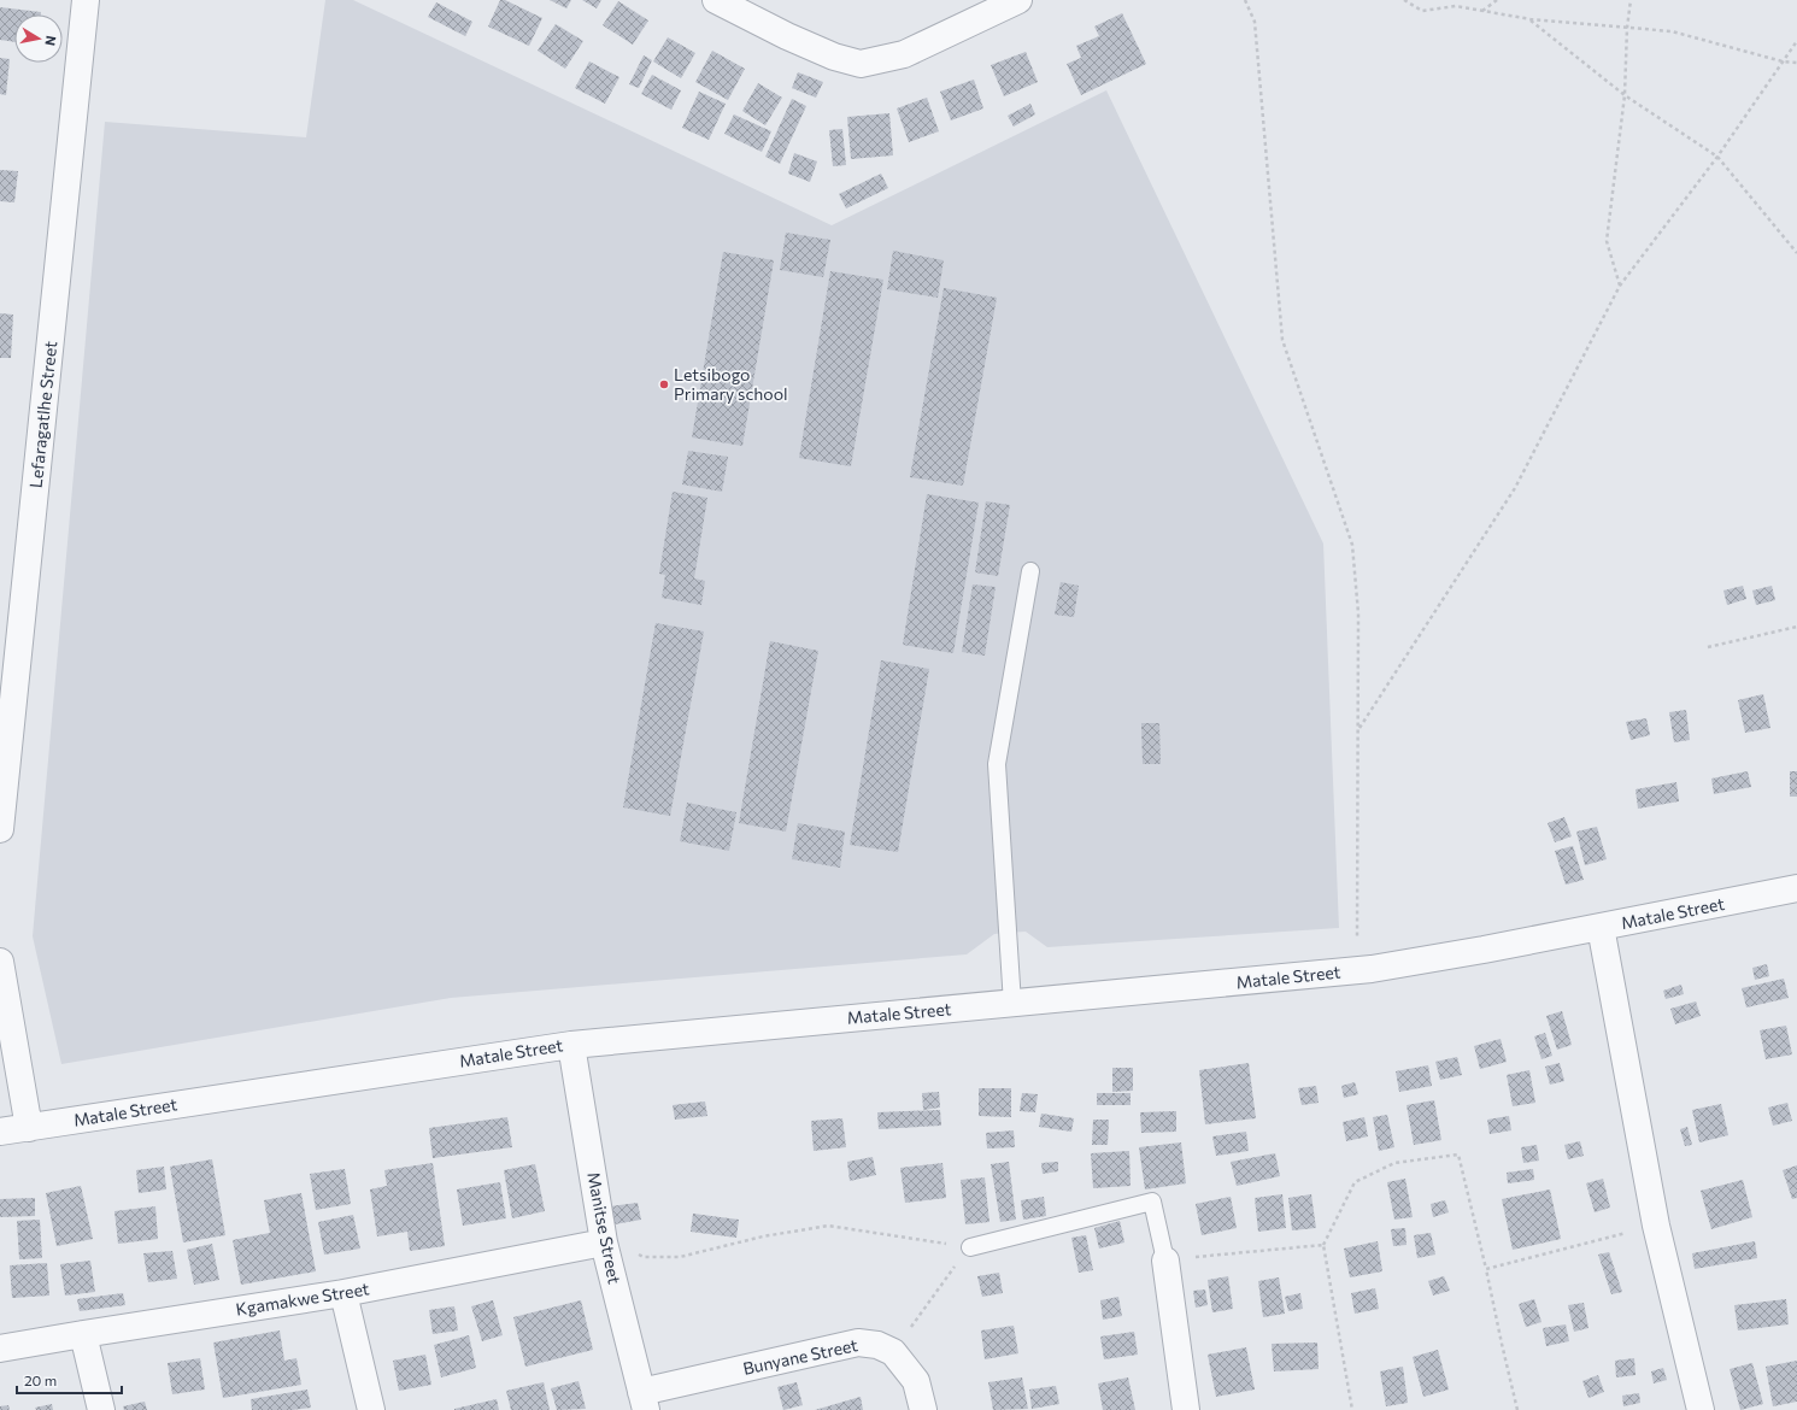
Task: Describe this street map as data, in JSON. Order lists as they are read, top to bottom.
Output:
{
  "streets": {
    "street": [
      "Lefaragatlhe Street",
      "Matale Street",
      "Manitse Street",
      "Kgamakwe Street",
      "Bunyane Street"
    ]
  },
  "crossings": [
    ["Matale Street", "Manitse Street"],
    ["Manitse Street", "Kgamakwe Street"],
    ["Manitse Street", "Bunyane Street"]
  ],
  "places": ["Letsibogo Primary school"],
  "scale_bar": "20 m",
  "north": "right"
}
